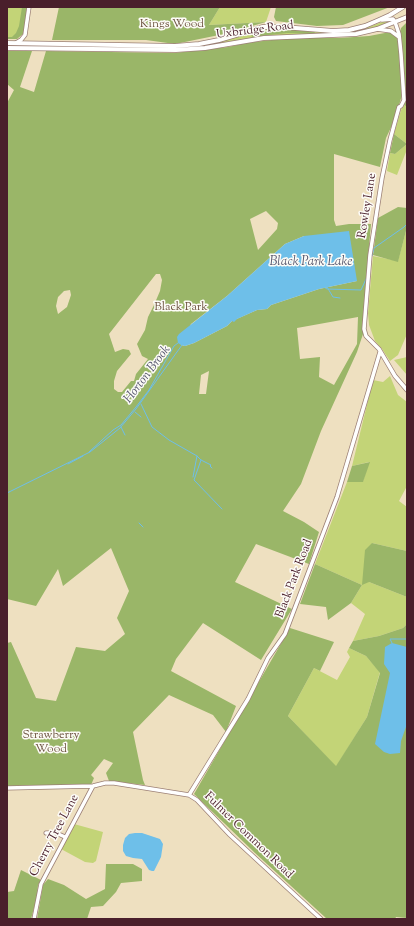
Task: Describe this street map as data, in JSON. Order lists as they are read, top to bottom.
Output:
{
  "streets": {
    "main road": ["Uxbridge Road"],
    "street": [
      "Rowley Lane",
      "Black Park Road",
      "Cherry Tree Lane",
      "Fulmer Common Road"
    ]
  },
  "crossings": [
    ["Uxbridge Road", "Rowley Lane"],
    ["Rowley Lane", "Black Park Road"],
    ["Black Park Road", "Fulmer Common Road"],
    ["Cherry Tree Lane", "Fulmer Common Road"]
  ],
  "water": ["Black Park Lake", "Horton Brook"],
  "parks": ["Kings Wood", "Black Park", "Strawberry Wood"]
}
